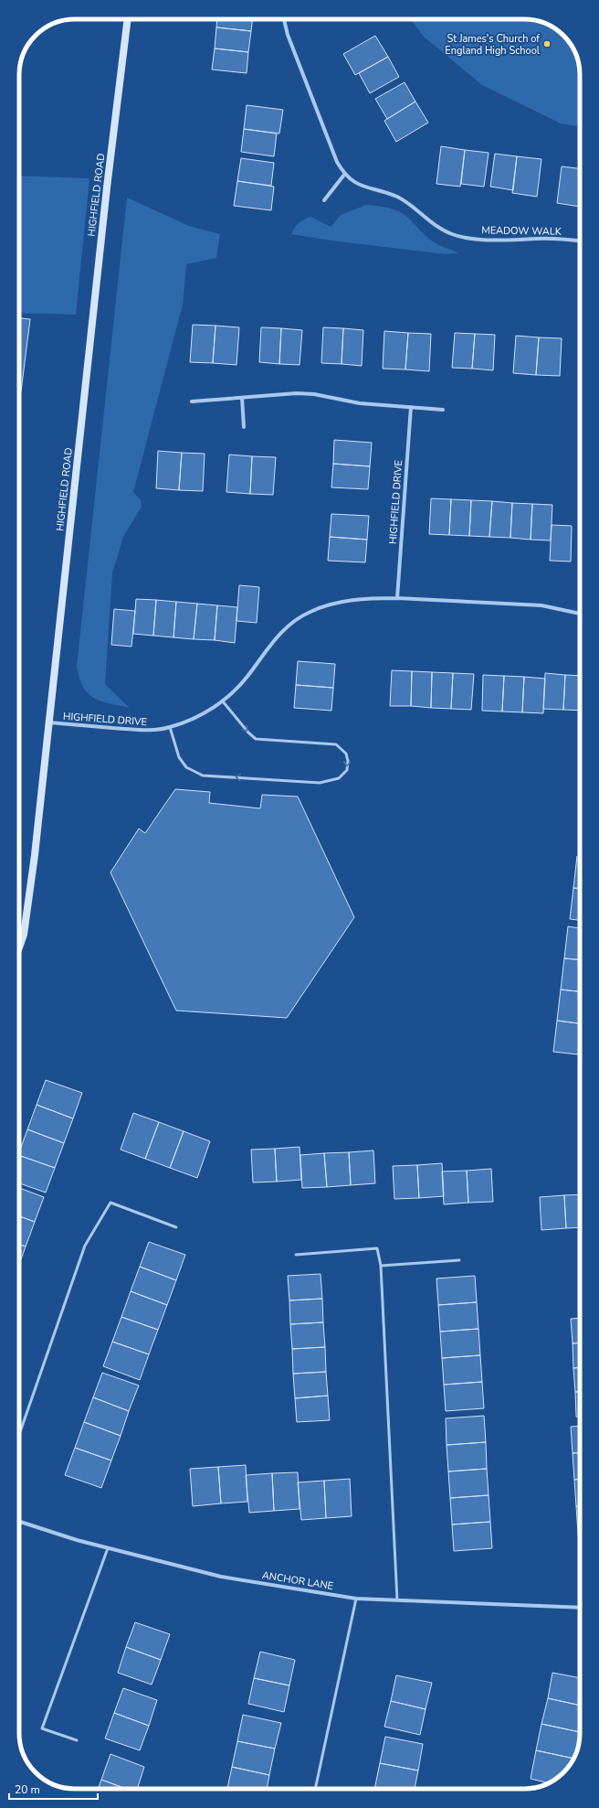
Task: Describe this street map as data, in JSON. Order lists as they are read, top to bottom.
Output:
{
  "streets": {
    "street": [
      "HIGHFIELD ROAD",
      "MEADOW WALK",
      "HIGHFIELD DRIVE",
      "ANCHOR LANE"
    ]
  },
  "crossings": [
    ["HIGHFIELD ROAD", "HIGHFIELD DRIVE"]
  ],
  "places": ["St James's Church of England High School"],
  "scale_bar": "20 m"
}
